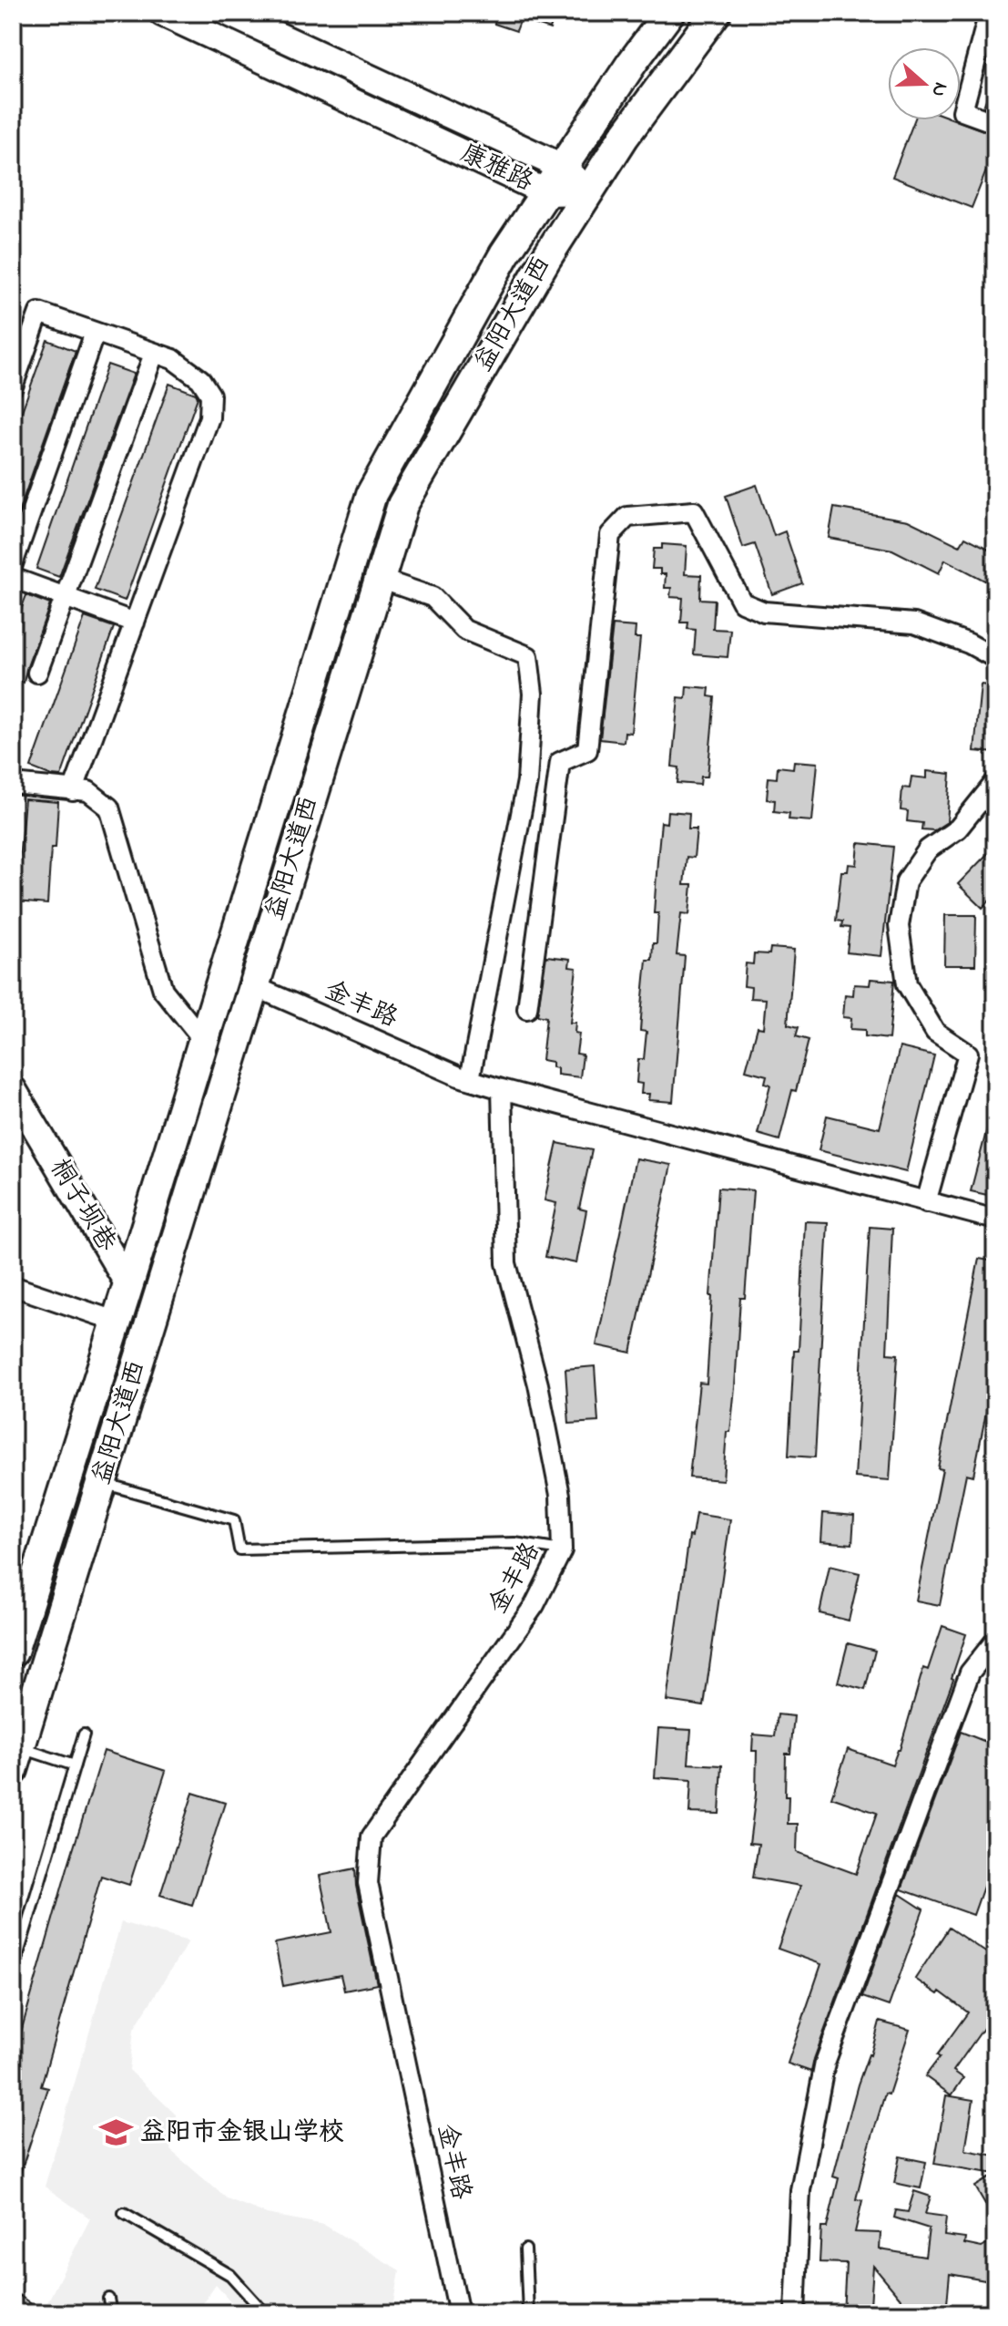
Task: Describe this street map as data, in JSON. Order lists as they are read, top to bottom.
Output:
{
  "streets": {
    "main road": ["康雅路", "益阳大道西", "桐子坝巷"],
    "street": ["金丰路"]
  },
  "crossings": [
    ["康雅路", "益阳大道西"],
    ["益阳大道西", "金丰路"],
    ["益阳大道西", "桐子坝巷"]
  ],
  "places": {
    "school or university": ["益阳市金银山学校"]
  },
  "north": "right"
}
